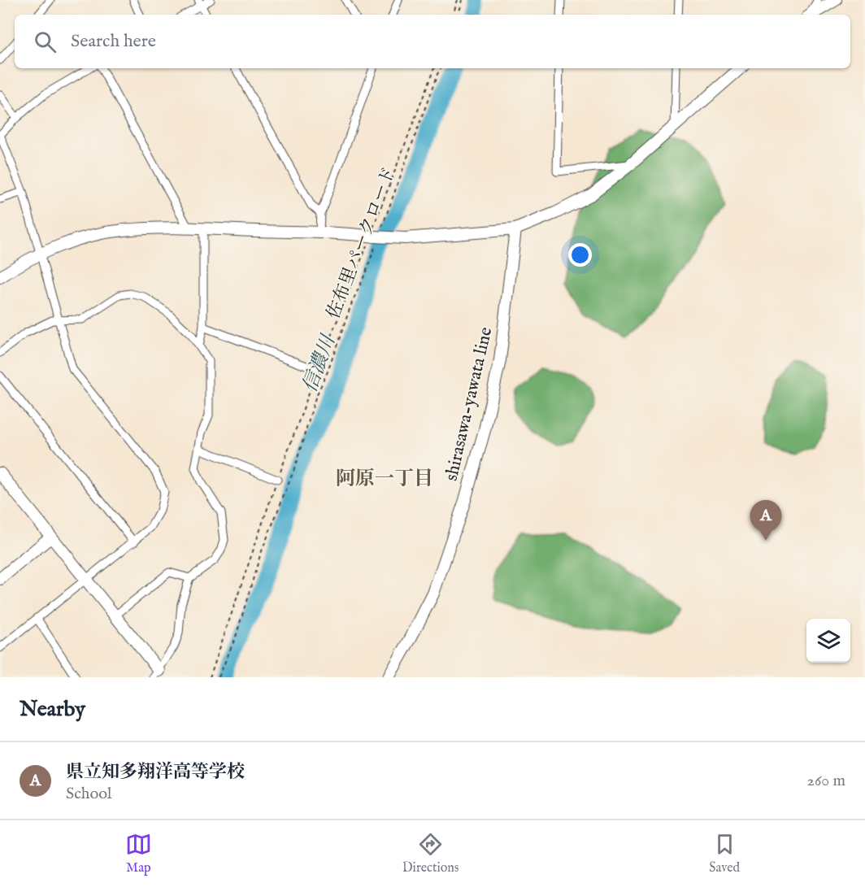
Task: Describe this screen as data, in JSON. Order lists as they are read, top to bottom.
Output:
{
  "streets": {
    "street": ["shirasawa-yawata line"],
    "path": ["佐布里パークロード"]
  },
  "districts": ["阿原一丁目"],
  "water": ["信濃川"],
  "page": {
    "search": "Search here",
    "pins": "A",
    "heading": "Nearby",
    "list": [
      {
        "mark": "A",
        "name": "県立知多翔洋高等学校",
        "note": "School",
        "value": "260 m"
      }
    ],
    "nav": ["Map", "Directions", "Saved"]
  }
}
